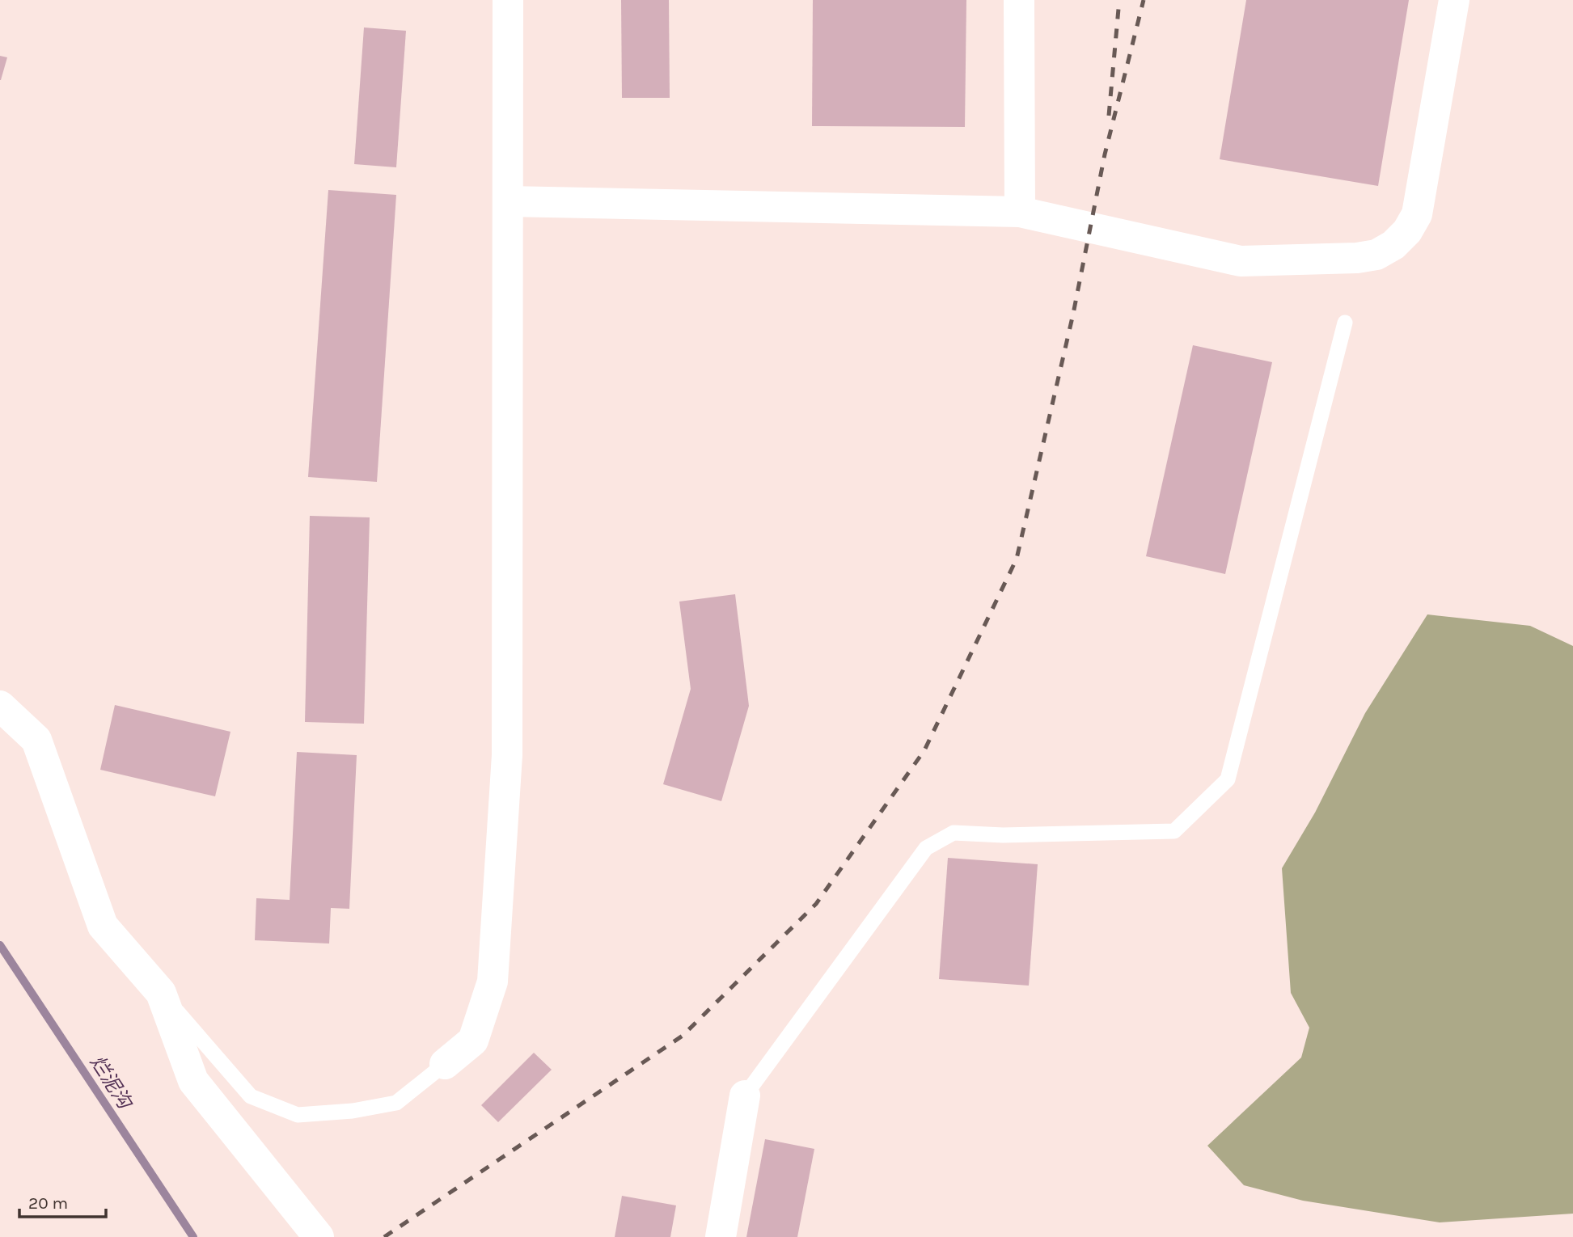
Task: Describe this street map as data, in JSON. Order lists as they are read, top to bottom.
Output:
{
  "water": ["烂泥沟"],
  "scale_bar": "20 m"
}
